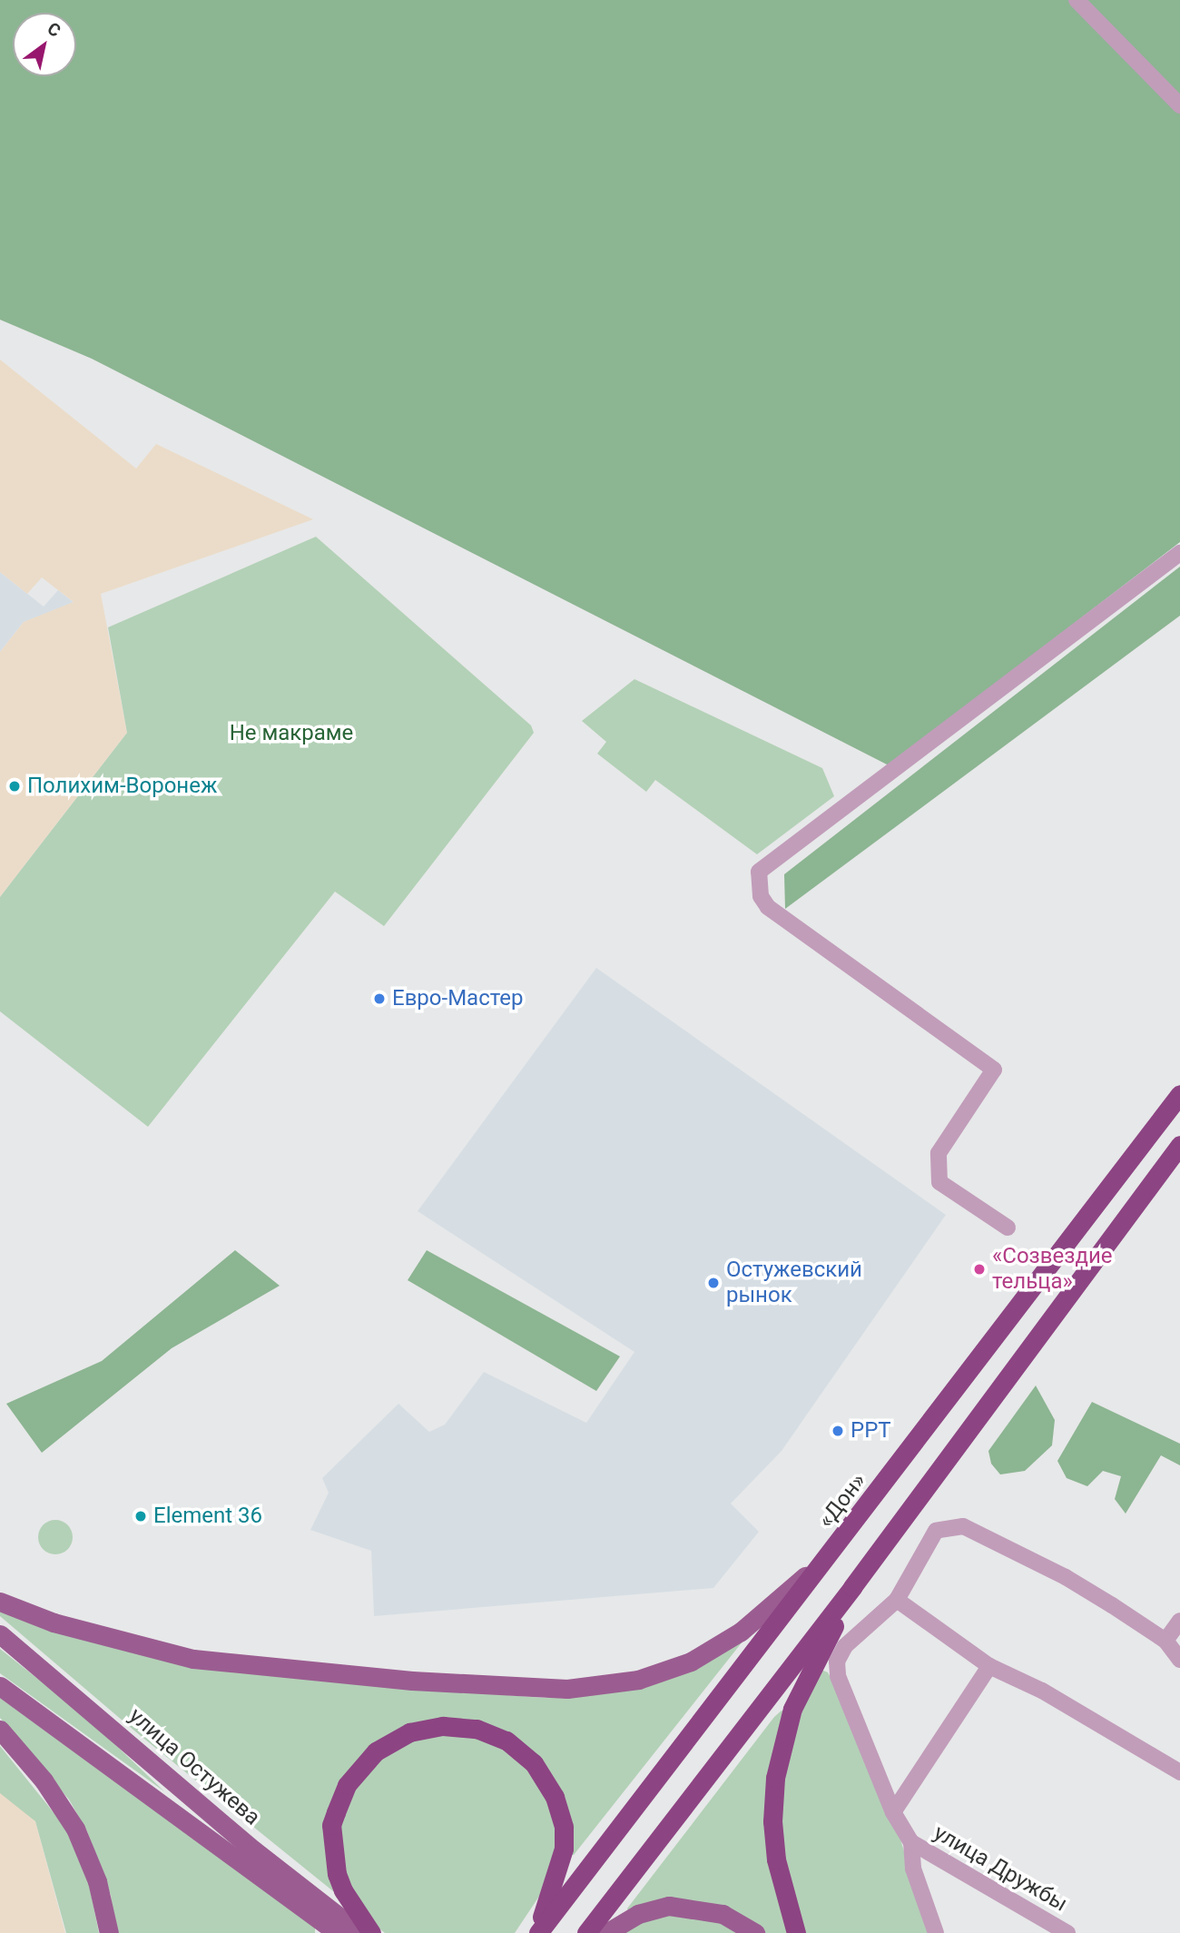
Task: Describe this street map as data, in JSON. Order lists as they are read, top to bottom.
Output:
{
  "streets": {
    "highway": ["«Дон»"],
    "main road": ["улица Остужева"],
    "street": ["улица Дружбы"]
  },
  "parks": ["Не макраме"],
  "places": [
    "Полихим-Воронеж",
    "Евро-Мастер",
    "«Созвездие тельца»",
    "Остужевский рынок",
    "РРТ",
    "Element 36"
  ],
  "north": "top right"
}
